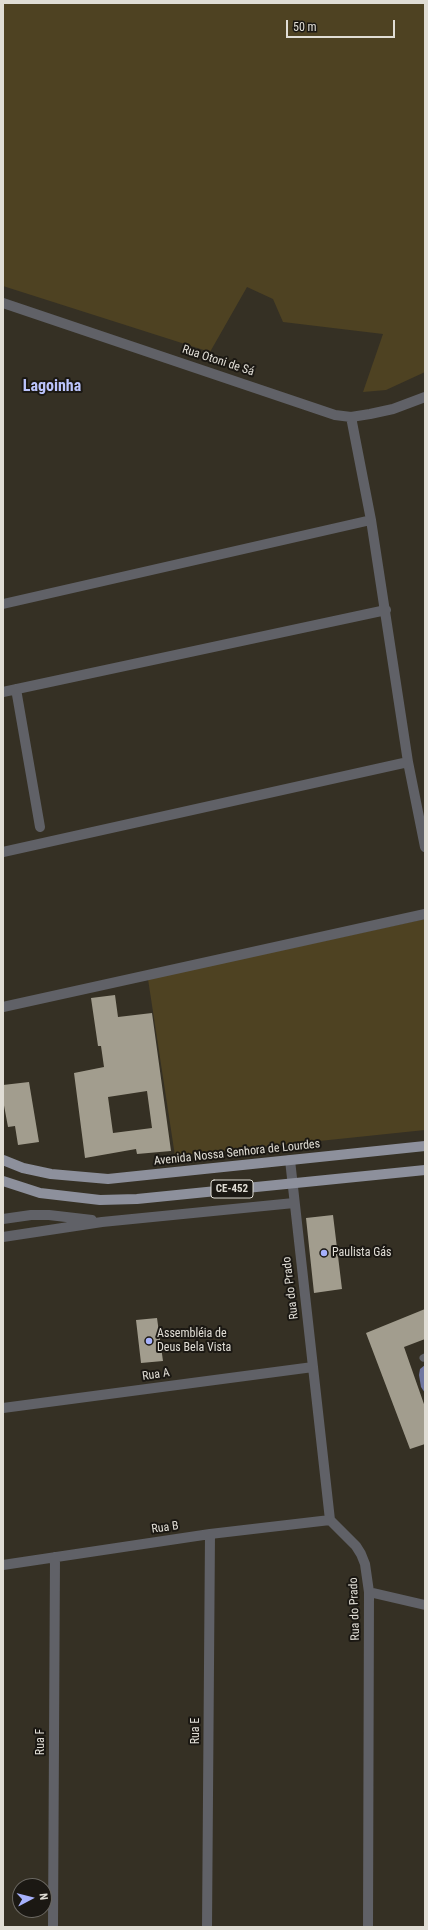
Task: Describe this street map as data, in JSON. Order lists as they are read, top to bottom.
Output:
{
  "streets": {
    "main road": ["Avenida Nossa Senhora de Lourdes", "CE-452"],
    "street": [
      "Rua Otoni de Sá",
      "Rua do Prado",
      "Rua A",
      "Rua B",
      "Rua E",
      "Rua F"
    ]
  },
  "crossings": [
    ["Avenida Nossa Senhora de Lourdes", "Rua do Prado"],
    ["CE-452", "Rua do Prado"],
    ["Rua do Prado", "Rua A"],
    ["Rua do Prado", "Rua B"],
    ["Rua B", "Rua E"],
    ["Rua B", "Rua F"]
  ],
  "districts": ["Lagoinha"],
  "places": ["Paulista Gás", "Assembléia de Deus Bela Vista"],
  "scale_bar": "50 m",
  "north": "right"
}
